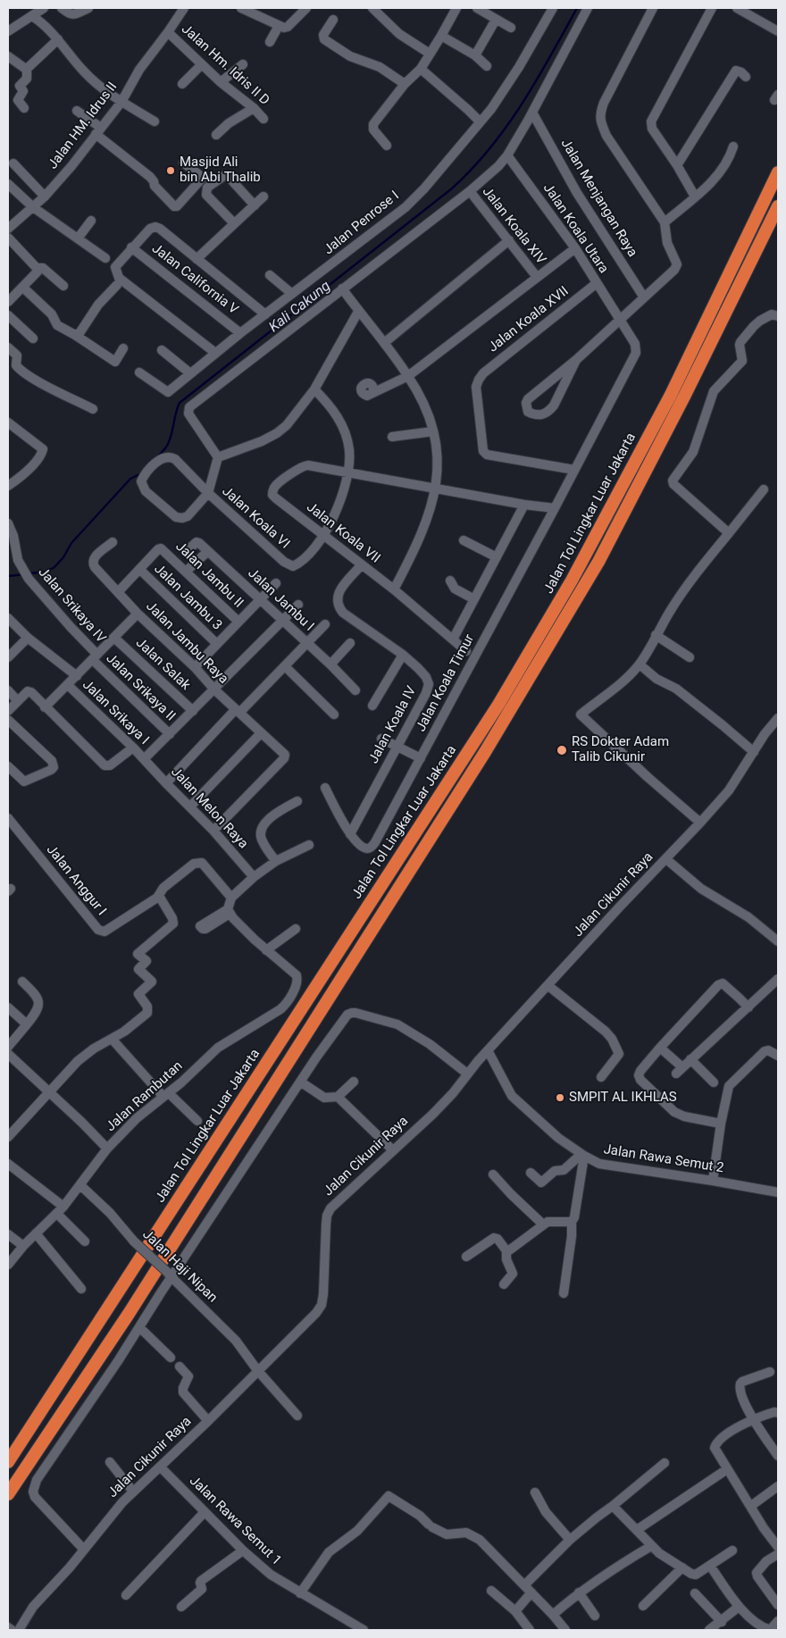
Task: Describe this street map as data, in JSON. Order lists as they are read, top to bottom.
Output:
{
  "streets": {
    "highway": ["Jalan Tol Lingkar Luar Jakarta"],
    "street": [
      "Jalan Hm. Idris II D",
      "Jalan HM. Idrus II",
      "Jalan Menjangan Raya",
      "Jalan Penrose I",
      "Jalan Koala XIV",
      "Jalan Koala Utara",
      "Jalan California V",
      "Jalan Koala XVII",
      "Jalan Koala VI",
      "Jalan Koala VII",
      "Jalan Jambu II",
      "Jalan Jambu 3",
      "Jalan Jambu I",
      "Jalan Srikaya IV",
      "Jalan Jambu Raya",
      "Jalan Salak",
      "Jalan Koala Timur",
      "Jalan Srikaya II",
      "Jalan Srikaya I",
      "Jalan Koala IV",
      "Jalan Melon Raya",
      "Jalan Anggur I",
      "Jalan Cikunir Raya",
      "Jalan Rambutan",
      "Jalan Rawa Semut 2",
      "Jalan Haji Nipan",
      "Jalan Rawa Semut 1"
    ]
  },
  "crossings": [
    ["Jalan Hm. Idris II D", "Jalan HM. Idrus II"],
    ["Jalan Penrose I", "Jalan California V"],
    ["Jalan Koala Utara", "Jalan Koala XVII"],
    ["Jalan Koala Utara", "Jalan Koala Timur"],
    ["Jalan Koala XVII", "Jalan Koala Timur"],
    ["Jalan Koala VI", "Jalan Koala VII"],
    ["Jalan Koala VII", "Jalan Koala IV"],
    ["Jalan Jambu II", "Jalan Jambu 3"],
    ["Jalan Srikaya IV", "Jalan Srikaya II"],
    ["Jalan Jambu Raya", "Jalan Melon Raya"],
    ["Jalan Koala Timur", "Jalan Koala IV"],
    ["Jalan Srikaya I", "Jalan Melon Raya"],
    ["Jalan Cikunir Raya", "Jalan Rawa Semut 2"],
    ["Jalan Cikunir Raya", "Jalan Haji Nipan"],
    ["Jalan Cikunir Raya", "Jalan Rawa Semut 1"],
    ["Jalan Rambutan", "Jalan Haji Nipan"]
  ],
  "water": ["Kali Cakung"],
  "places": ["Masjid Ali bin Abi Thalib", "RS Dokter Adam Talib Cikunir", "SMPIT AL IKHLAS"]
}
